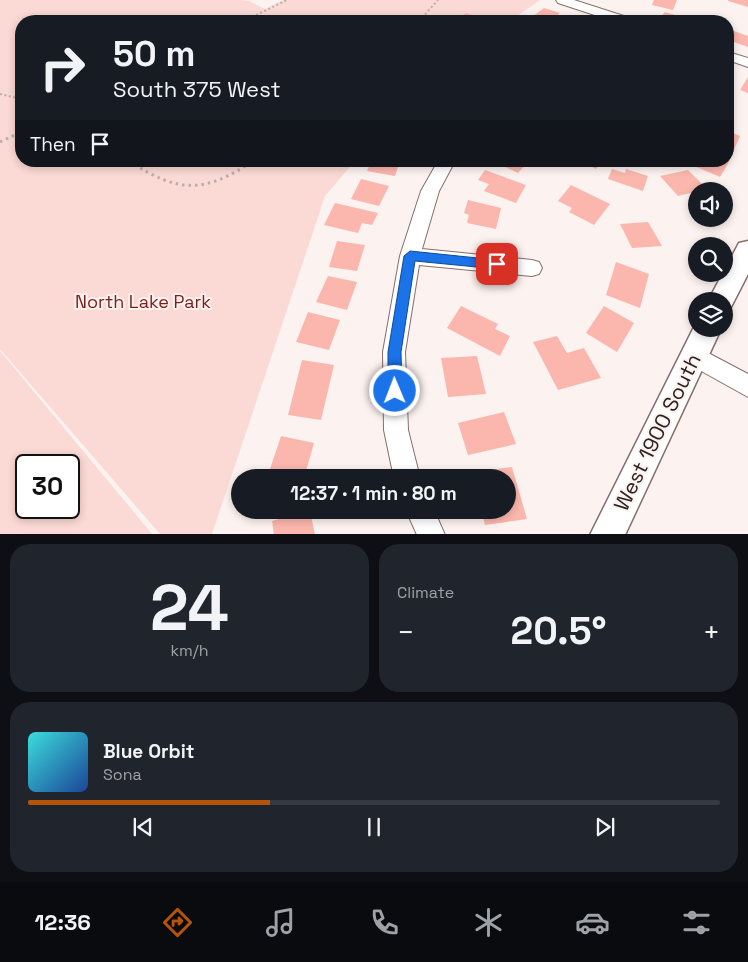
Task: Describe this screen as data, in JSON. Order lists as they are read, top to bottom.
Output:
{
  "streets": {
    "street": ["West 1900 South"]
  },
  "parks": ["North Lake Park"],
  "page": {
    "turn": ["50 m", "South 375 West"],
    "then": "Then",
    "limit": "30",
    "trip": "12:37 · 1 min · 80 m",
    "tile": [
      ["24", "km/h"],
      "Climate"
    ],
    "heat": ["−", "20.5°", "+"],
    "song": ["Blue Orbit", "Sona"],
    "tabs": "12:36"
  }
}
